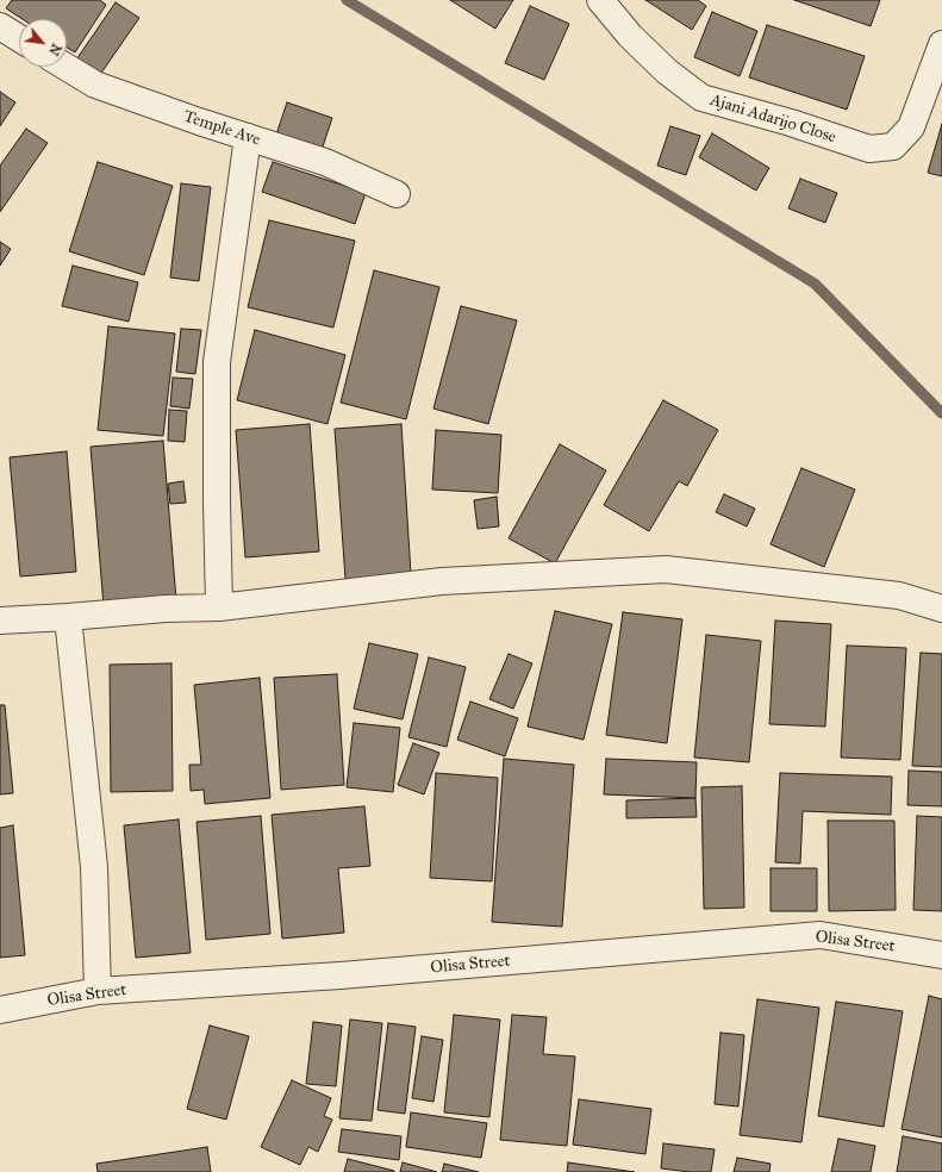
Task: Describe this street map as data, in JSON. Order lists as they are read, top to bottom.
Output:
{
  "streets": {
    "street": ["Ajani Adarijo Close", "Temple Ave", "Olisa Street"]
  },
  "north": "bottom right"
}
